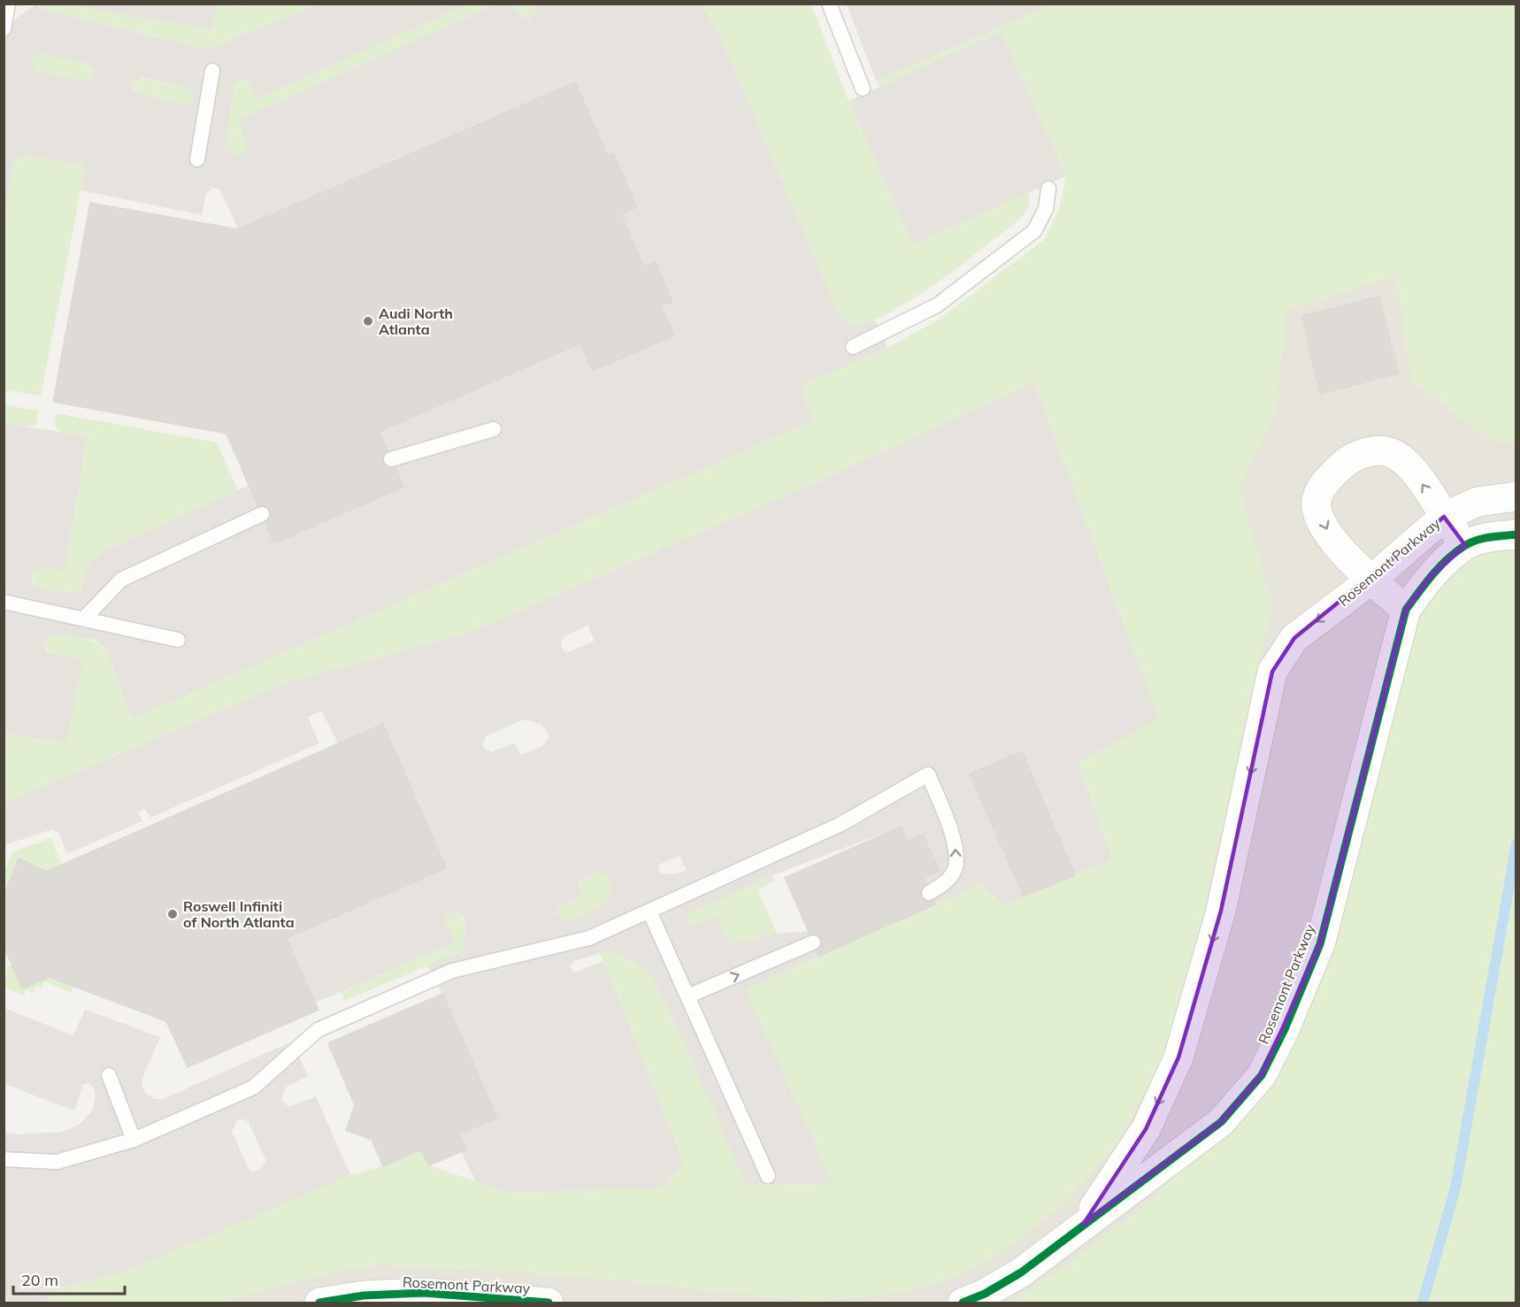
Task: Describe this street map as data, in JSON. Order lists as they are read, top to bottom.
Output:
{
  "streets": {
    "street": ["Rosemont Parkway"]
  },
  "places": ["Audi North Atlanta", "Roswell Infiniti of North Atlanta"],
  "scale_bar": "20 m"
}
